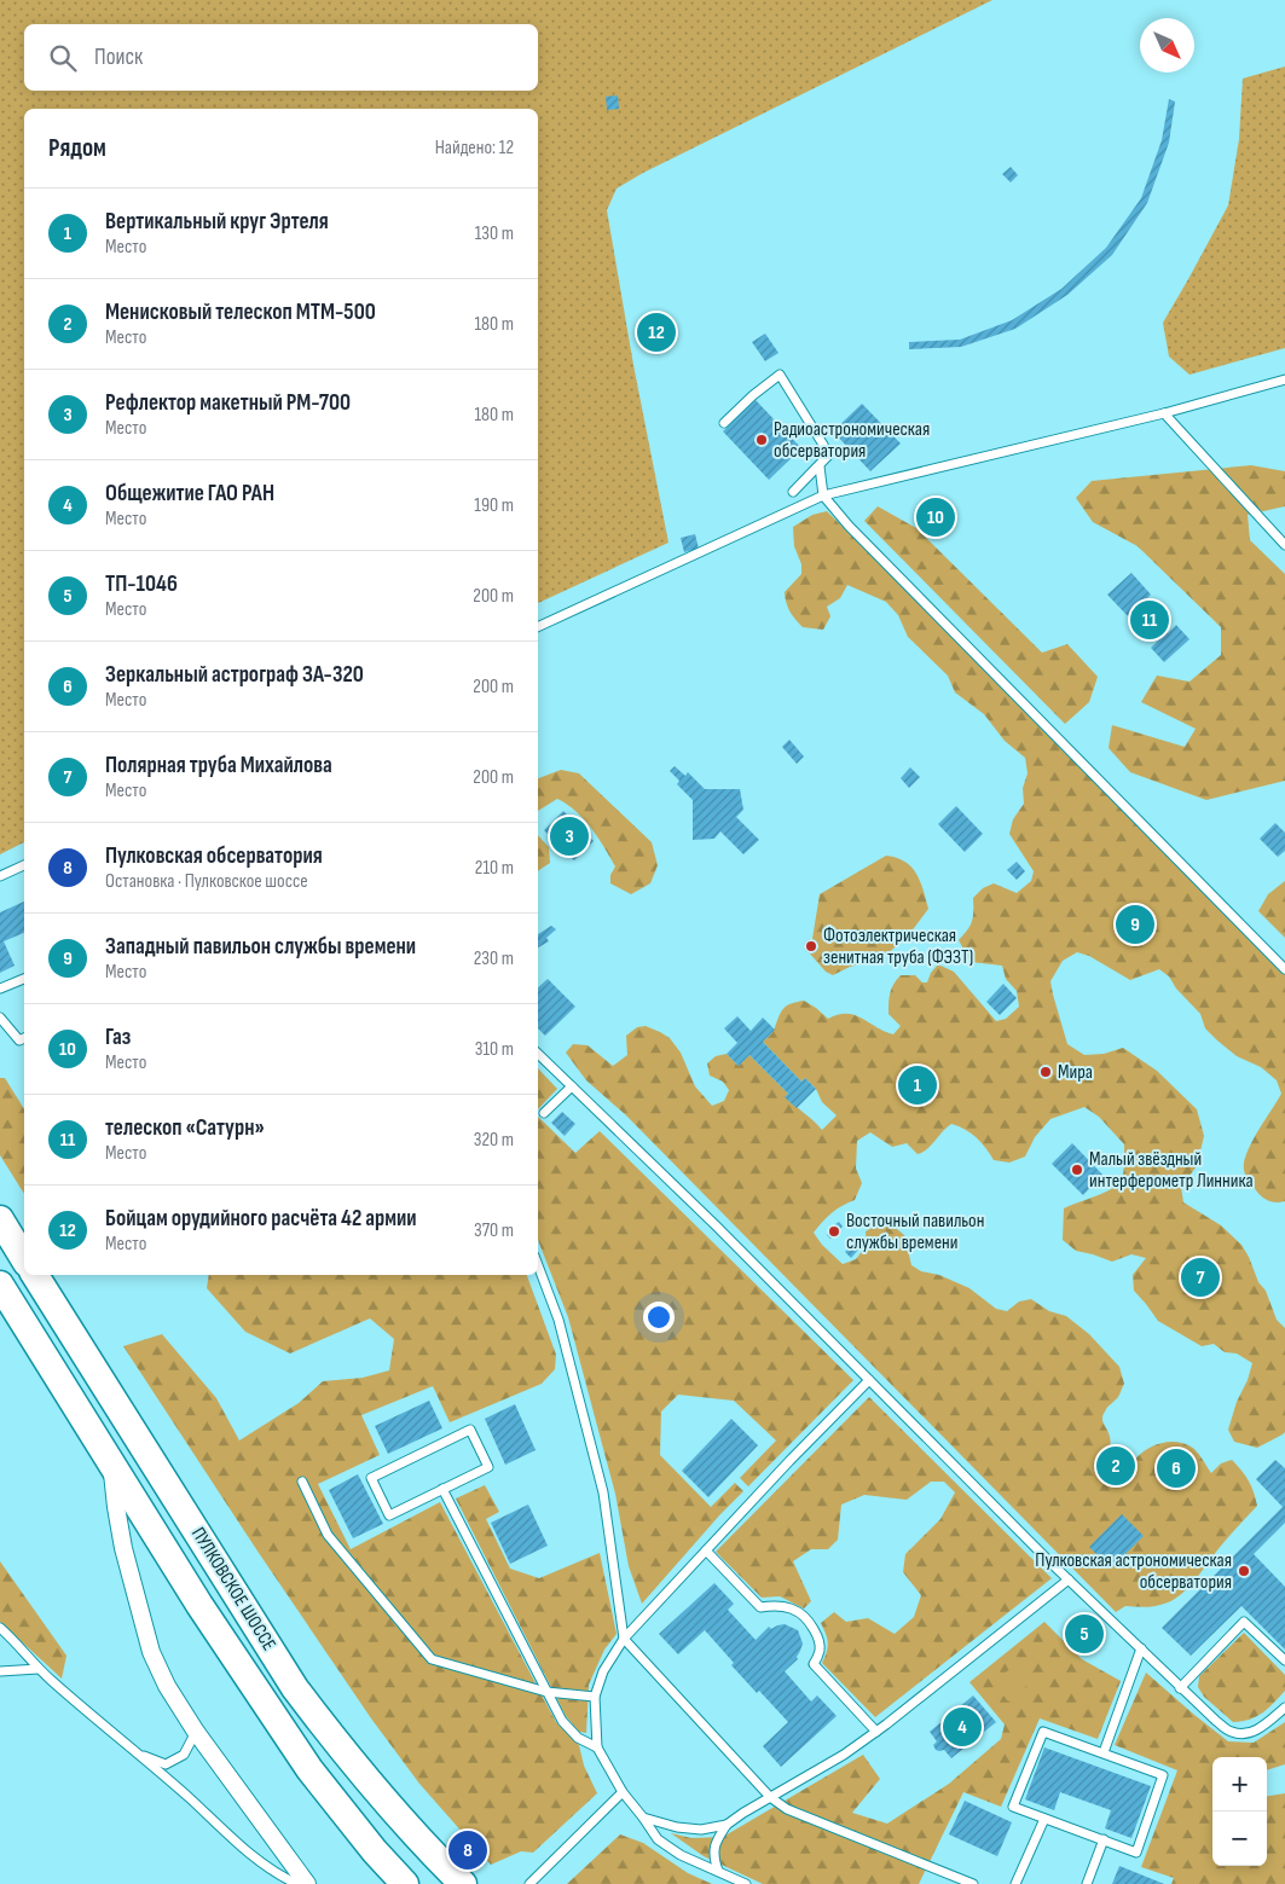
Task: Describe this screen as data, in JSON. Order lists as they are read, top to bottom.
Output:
{
  "streets": {
    "highway": ["ПУЛКОВСКОЕ ШОССЕ"]
  },
  "places": [
    "Радиоастрономическая обсерватория",
    "Фотоэлектрическая зенитная труба (ФЭЗТ)",
    "Мира",
    "Малый звёздный интерферометр Линника",
    "Восточный павильон службы времени",
    "Пулковская астрономическая обсерватория"
  ],
  "north": "bottom right",
  "page": {
    "search": "Поиск",
    "heading": ["Рядом", "Найдено: 12"],
    "list": [
      {
        "mark": "1",
        "name": "Вертикальный круг Эртеля",
        "note": "Место",
        "value": "130 m"
      },
      {
        "mark": "2",
        "name": "Менисковый телескоп МТМ-500",
        "note": "Место",
        "value": "180 m"
      },
      {
        "mark": "3",
        "name": "Рефлектор макетный РМ-700",
        "note": "Место",
        "value": "180 m"
      },
      {
        "mark": "4",
        "name": "Общежитие ГАО РАН",
        "note": "Место",
        "value": "190 m"
      },
      {
        "mark": "5",
        "name": "ТП-1046",
        "note": "Место",
        "value": "200 m"
      },
      {
        "mark": "6",
        "name": "Зеркальный астрограф ЗА-320",
        "note": "Место",
        "value": "200 m"
      },
      {
        "mark": "7",
        "name": "Полярная труба Михайлова",
        "note": "Место",
        "value": "200 m"
      },
      {
        "mark": "8",
        "name": "Пулковская обсерватория",
        "note": "Остановка · Пулковское шоссе",
        "value": "210 m"
      },
      {
        "mark": "9",
        "name": "Западный павильон службы времени",
        "note": "Место",
        "value": "230 m"
      },
      {
        "mark": "10",
        "name": "Газ",
        "note": "Место",
        "value": "310 m"
      },
      {
        "mark": "11",
        "name": "телескоп «Сатурн»",
        "note": "Место",
        "value": "320 m"
      },
      {
        "mark": "12",
        "name": "Бойцам орудийного расчёта 42 армии",
        "note": "Место",
        "value": "370 m"
      }
    ],
    "pins": [
      "12",
      "10",
      "11",
      "3",
      "9",
      "1",
      "7",
      "2",
      "6",
      "5",
      "4",
      "8"
    ],
    "map_buttons": ["+", "−"]
  }
}
